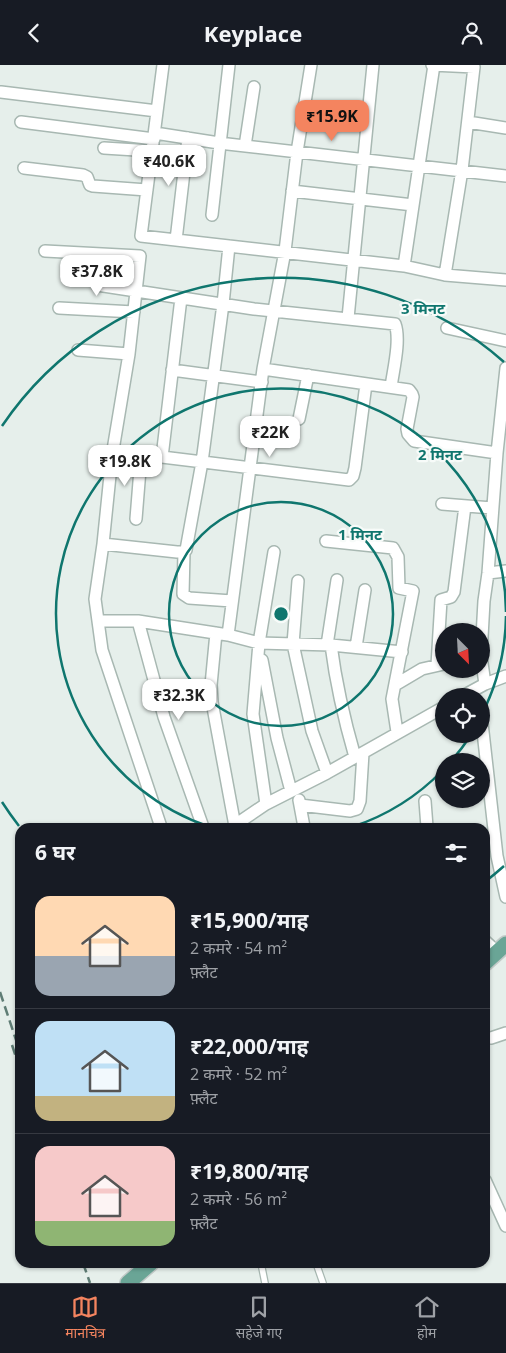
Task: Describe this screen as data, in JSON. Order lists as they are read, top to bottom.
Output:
{
  "north": "bottom right",
  "page": {
    "header": "Keyplace",
    "price": [
      "₹15.9K",
      "₹40.6K",
      "₹37.8K",
      "₹22K",
      "₹19.8K",
      "₹32.3K"
    ],
    "heading": "6 घर",
    "list": [
      {
        "name": "₹15,900/माह",
        "note": "2 कमरे · 54 m² · फ़्लैट"
      },
      {
        "name": "₹22,000/माह",
        "note": "2 कमरे · 52 m² · फ़्लैट"
      },
      {
        "name": "₹19,800/माह",
        "note": "2 कमरे · 56 m² · फ़्लैट"
      }
    ],
    "tabs": ["मानचित्र", "सहेजे गए", "होम"]
  },
  "rings": ["3 मिनट", "2 मिनट", "1 मिनट"]
}
